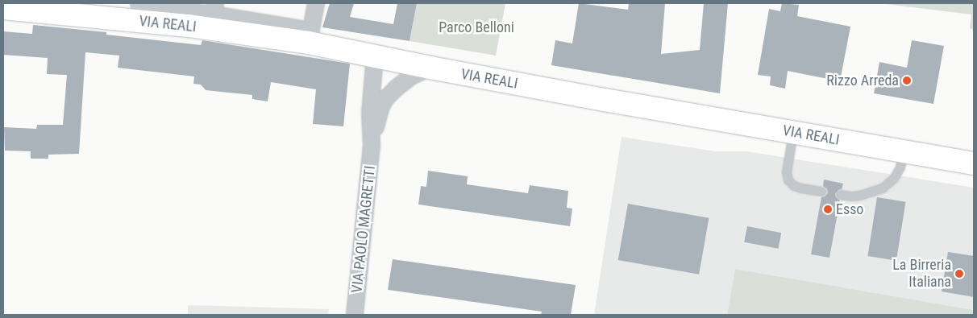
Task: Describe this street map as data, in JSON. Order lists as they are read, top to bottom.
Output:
{
  "streets": {
    "main road": ["VIA REALI"],
    "street": ["VIA PAOLO MAGRETTI"]
  },
  "crossings": [
    ["VIA REALI", "VIA PAOLO MAGRETTI"]
  ],
  "parks": ["Parco Belloni"],
  "places": ["Rizzo Arreda", "Esso", "La Birreria Italiana"]
}
